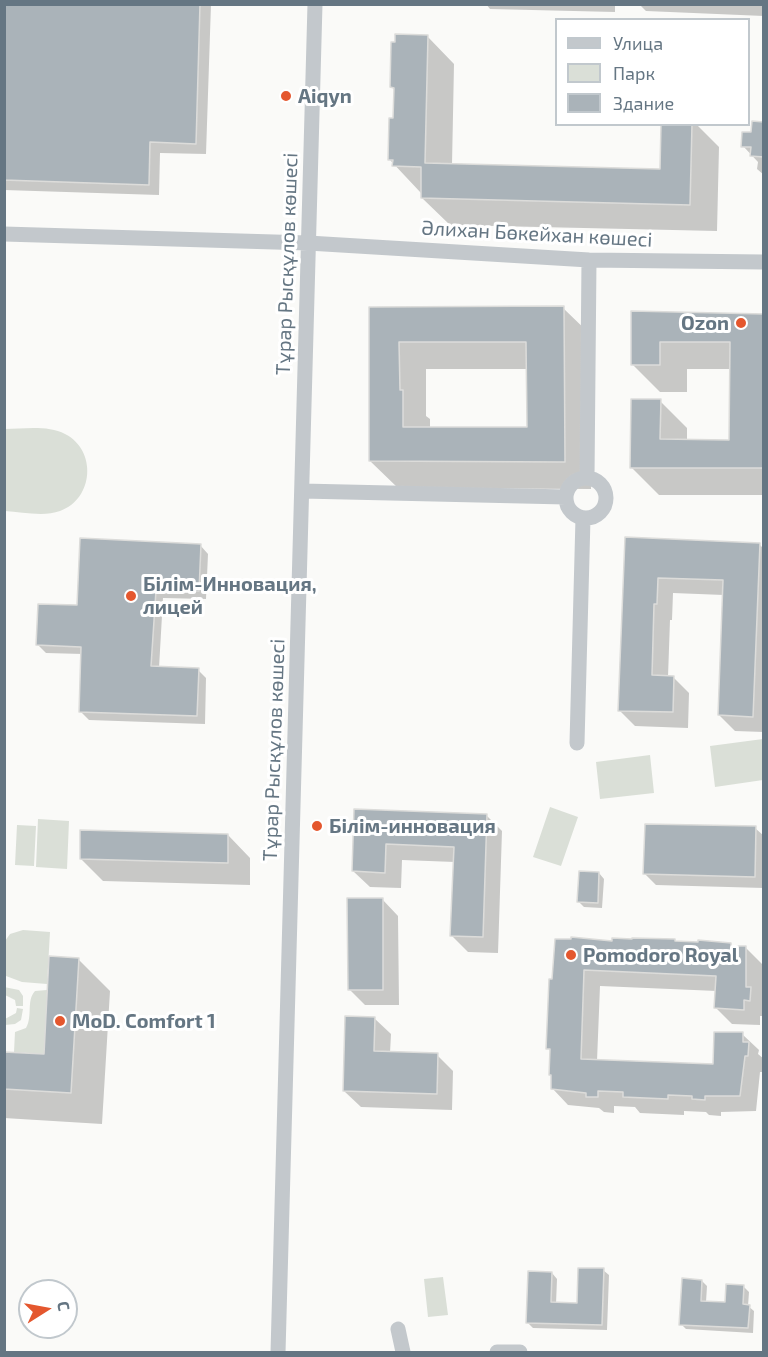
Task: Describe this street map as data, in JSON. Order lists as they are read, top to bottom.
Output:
{
  "streets": {
    "street": ["Әлихан Бөкейхан көшесі", "Тұрар Рысқұлов көшесі"]
  },
  "crossings": [
    ["Әлихан Бөкейхан көшесі", "Тұрар Рысқұлов көшесі"]
  ],
  "places": [
    "Aiqyn",
    "Ozon",
    "Білім-Инновация, лицей",
    "Білім-инновация",
    "Pomodoro Royal",
    "МoD. Comfort 1"
  ],
  "legend": ["Улица", "Парк", "Здание"],
  "north": "right"
}
